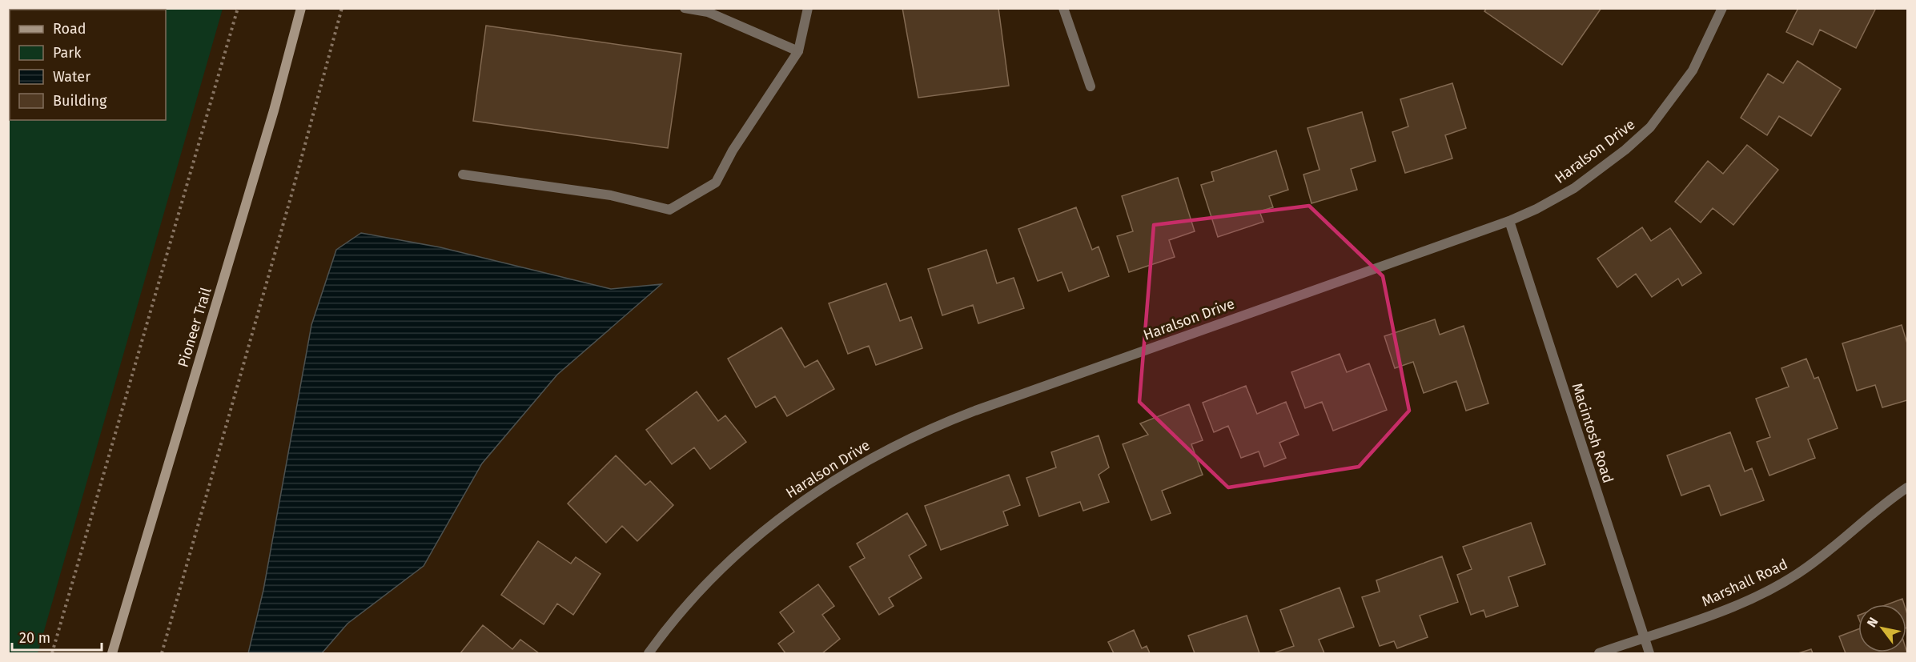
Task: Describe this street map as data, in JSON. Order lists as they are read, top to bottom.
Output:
{
  "streets": {
    "main road": ["Pioneer Trail"],
    "street": ["Haralson Drive", "Macintosh Road", "Marshall Road"]
  },
  "crossings": [
    ["Haralson Drive", "Macintosh Road"],
    ["Macintosh Road", "Marshall Road"]
  ],
  "legend": [
    "Road",
    "Park",
    "Water",
    "Building"
  ],
  "scale_bar": "20 m",
  "north": "top left"
}
